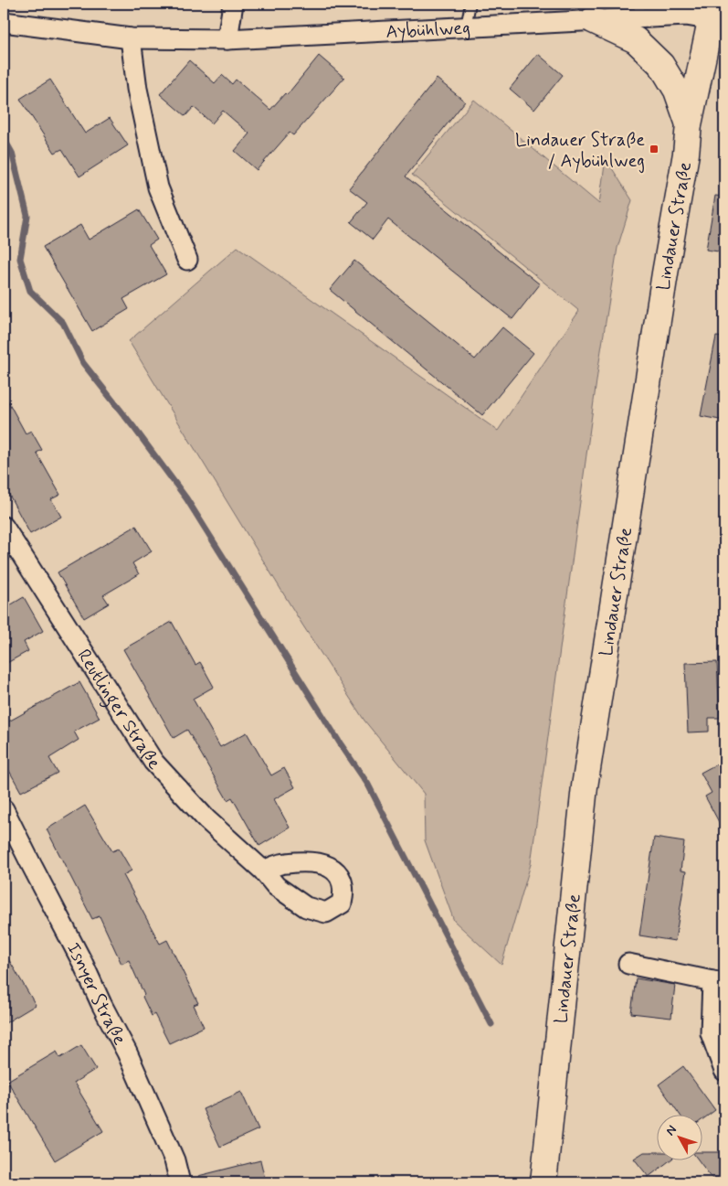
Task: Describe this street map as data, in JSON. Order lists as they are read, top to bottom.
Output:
{
  "streets": {
    "main road": ["Lindauer Straße"],
    "street": ["Aybühlweg", "Reutlinger Straße", "Isnyer Straße"]
  },
  "crossings": [
    ["Aybühlweg", "Lindauer Straße"]
  ],
  "places": {
    "transit": ["Lindauer Straße / Aybühlweg"]
  },
  "north": "top left"
}
